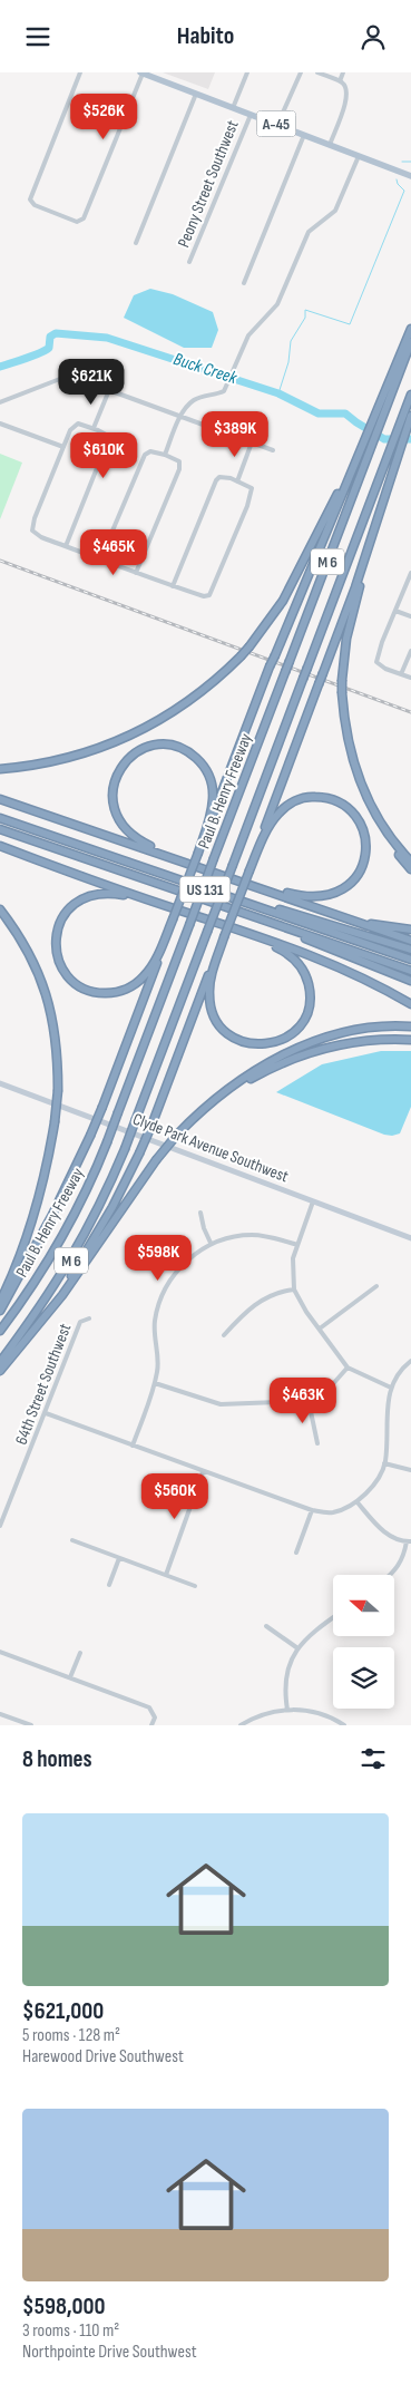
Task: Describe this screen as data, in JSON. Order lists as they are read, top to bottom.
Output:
{
  "streets": {
    "highway": ["M 6", "Paul B. Henry Freeway", "US 131"],
    "main road": ["A-45", "Clyde Park Avenue Southwest"],
    "street": ["Peony Street Southwest", "64th Street Southwest"]
  },
  "crossings": [
    ["A-45", "Peony Street Southwest"]
  ],
  "water": ["Buck Creek"],
  "north": "left",
  "page": {
    "header": "Habito",
    "price": [
      "$526K",
      "$621K",
      "$389K",
      "$610K",
      "$465K",
      "$598K",
      "$463K",
      "$560K"
    ],
    "heading": "8 homes",
    "list": [
      {
        "name": "$621,000",
        "note": "5 rooms · 128 m² · Harewood Drive Southwest"
      },
      {
        "name": "$598,000",
        "note": "3 rooms · 110 m² · Northpointe Drive Southwest"
      }
    ]
  }
}
